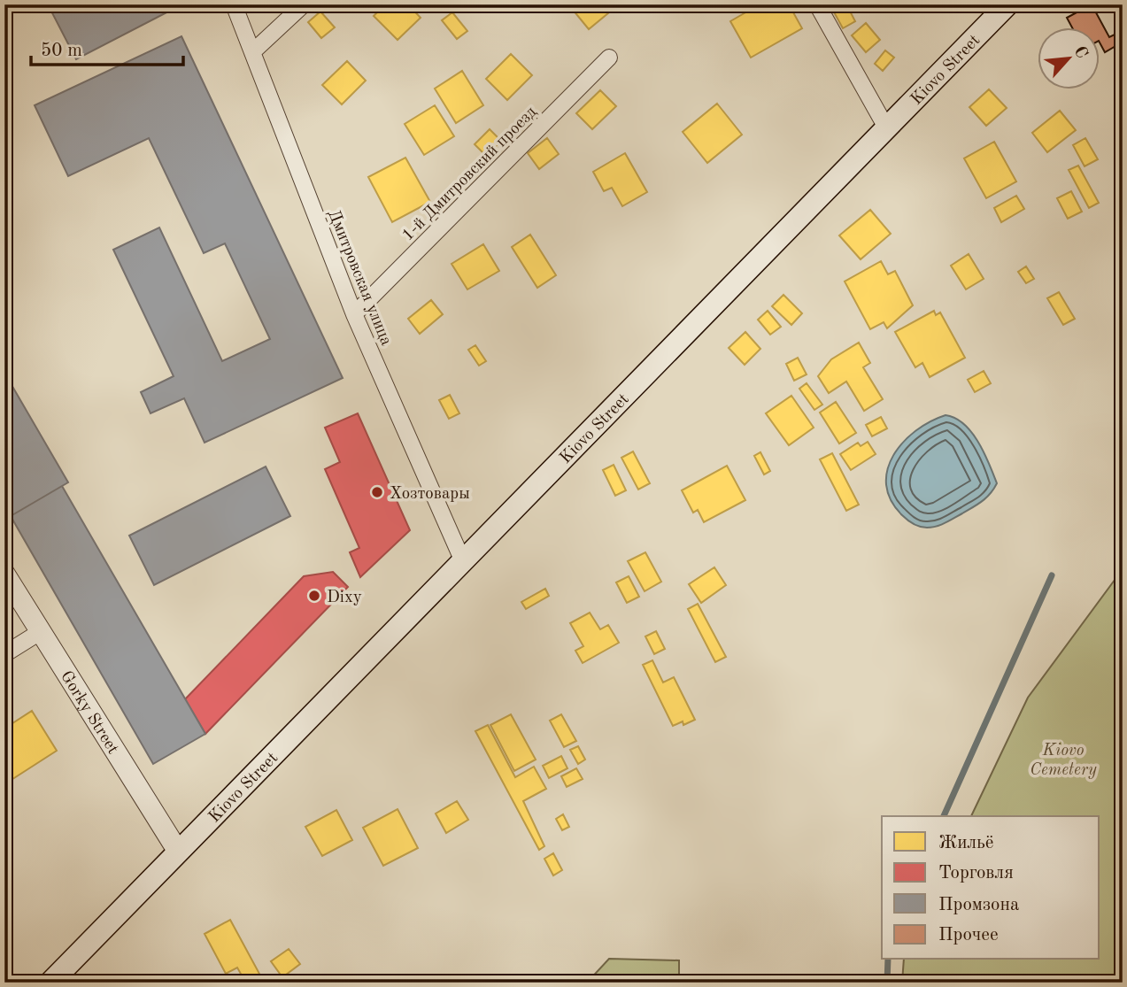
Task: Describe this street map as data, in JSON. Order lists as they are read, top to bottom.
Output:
{
  "streets": {
    "main road": ["Kiovo Street"],
    "street": ["1-й Дмитровский проезд", "Дмитровская улица", "Gorky Street"]
  },
  "crossings": [
    ["Kiovo Street", "Дмитровская улица"],
    ["Kiovo Street", "Gorky Street"],
    ["1-й Дмитровский проезд", "Дмитровская улица"]
  ],
  "parks": ["Kiovo Cemetery"],
  "places": ["Хозтовары", "Dixy"],
  "legend": [
    "Жильё",
    "Торговля",
    "Промзона",
    "Прочее"
  ],
  "scale_bar": "50 m",
  "north": "top right"
}
